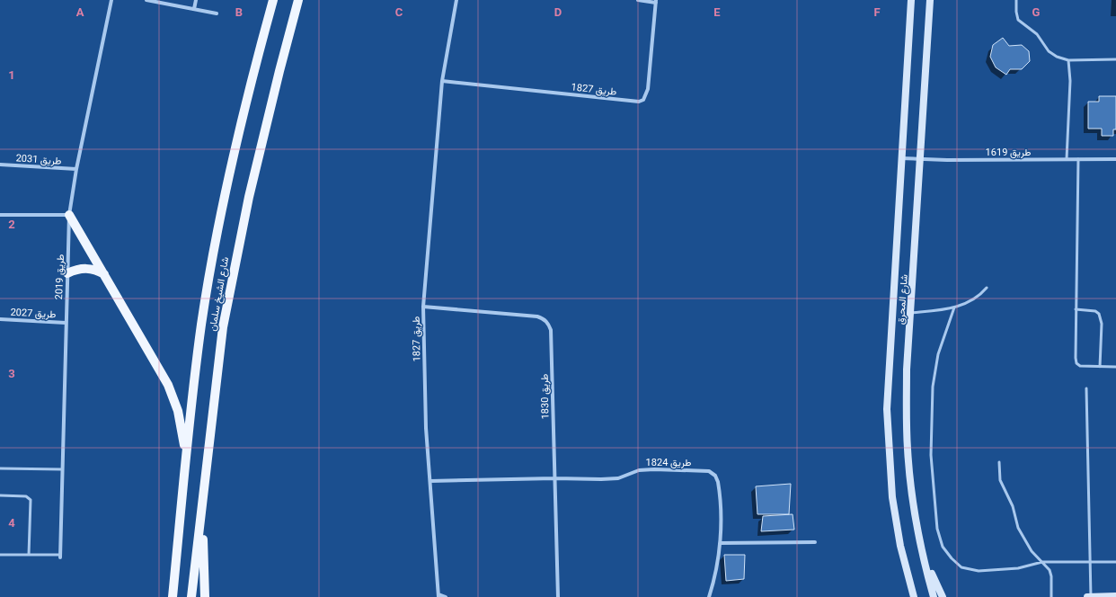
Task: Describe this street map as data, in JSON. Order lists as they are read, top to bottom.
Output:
{
  "streets": {
    "main road": ["شارع الشيخ سلمان", "شارع المحرق"],
    "street": [
      "طريق 1827",
      "طريق 1619",
      "طريق 2031",
      "طريق 2019",
      "طريق 2027",
      "طريق 1830",
      "طريق 1824"
    ]
  },
  "crossings": [
    ["طريق 1827", "طريق 1830"],
    ["طريق 1827", "طريق 1824"],
    ["طريق 1619", "شارع المحرق"],
    ["طريق 2031", "طريق 2019"],
    ["طريق 2019", "طريق 2027"],
    ["طريق 1830", "طريق 1824"]
  ],
  "grid": {
    "columns": [
      "A",
      "B",
      "C",
      "D",
      "E",
      "F",
      "G"
    ],
    "rows": [
      "1",
      "2",
      "3",
      "4"
    ]
  }
}
